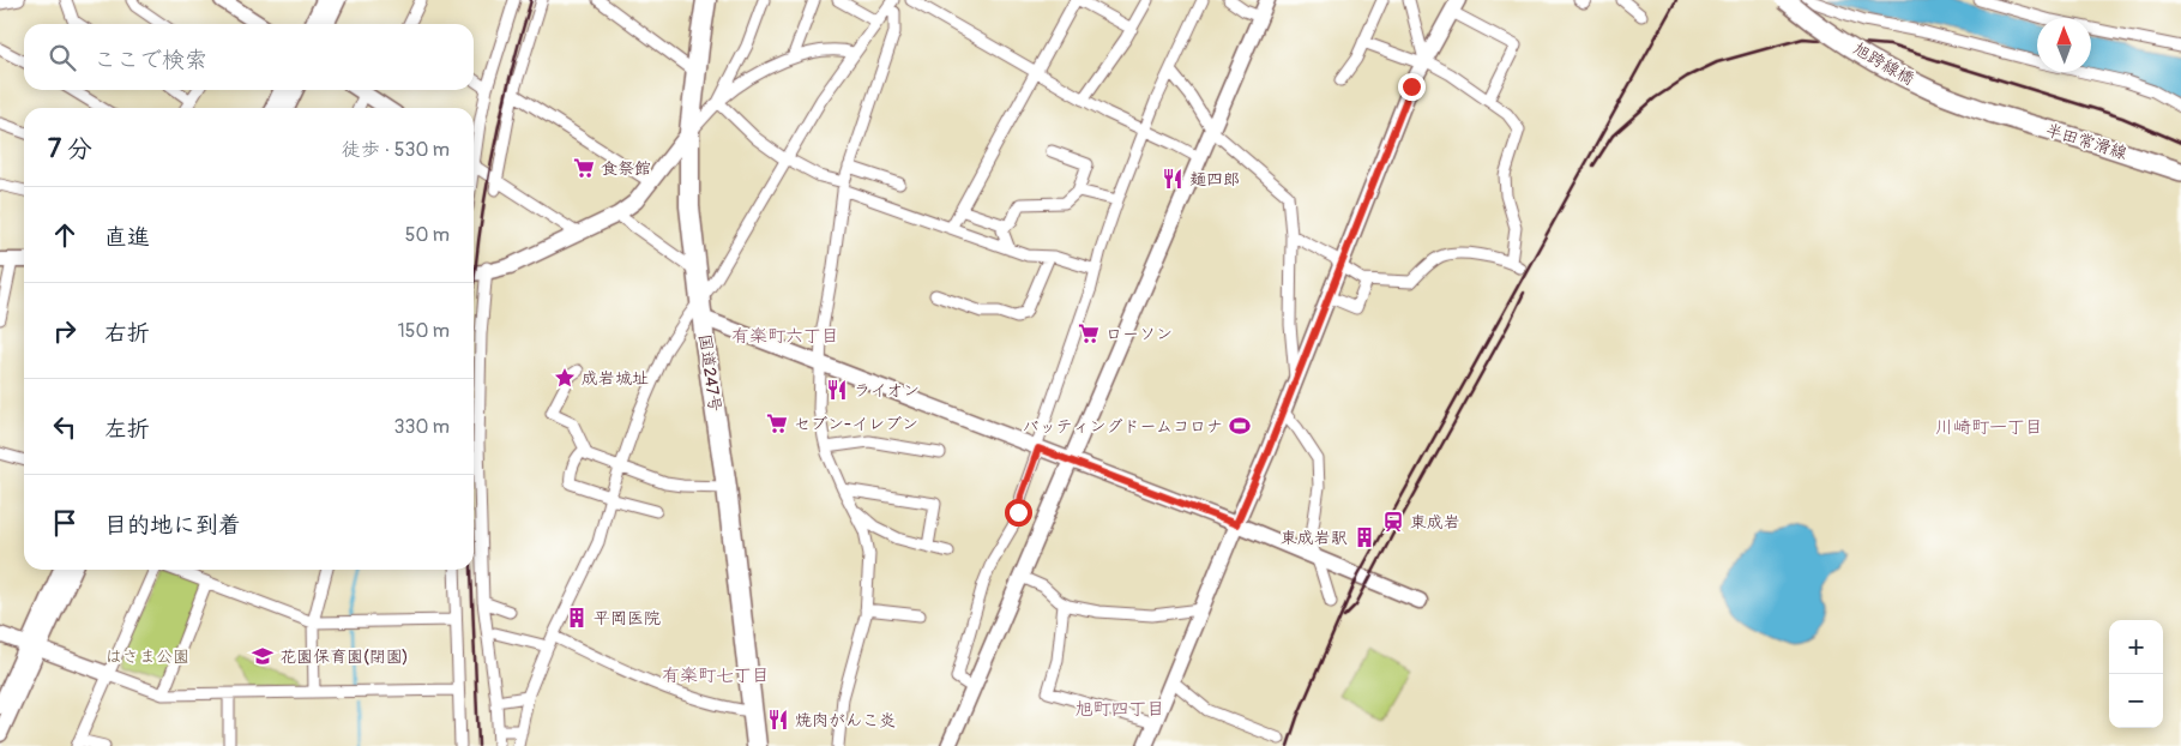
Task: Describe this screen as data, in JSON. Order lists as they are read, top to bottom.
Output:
{
  "streets": {
    "highway": ["国道247号"],
    "main road": ["旭跨線橋", "半田常滑線"]
  },
  "crossings": [
    ["旭跨線橋", "半田常滑線"]
  ],
  "districts": [
    "有楽町六丁目",
    "川崎町一丁目",
    "有楽町七丁目",
    "旭町四丁目"
  ],
  "parks": ["はさま公園"],
  "places": {
    "supermarket": ["食祭館", "ローソン", "セブン-イレブン"],
    "restaurant": ["麺四郎", "ライオン", "焼肉がんこ炎"],
    "place": ["成岩城址"],
    "sports": ["バッティングドームコロナ"],
    "station": ["東成岩"],
    "building": ["東成岩駅", "平岡医院"],
    "school or university": ["花園保育園(閉園)"]
  },
  "north": "top",
  "page": {
    "search": "ここで検索",
    "heading": ["7 分", "徒歩 · 530 m"],
    "list": [
      ["直進", "50 m"],
      ["右折", "150 m"],
      ["左折", "330 m"],
      "目的地に到着"
    ],
    "map_buttons": ["+", "−"]
  }
}
